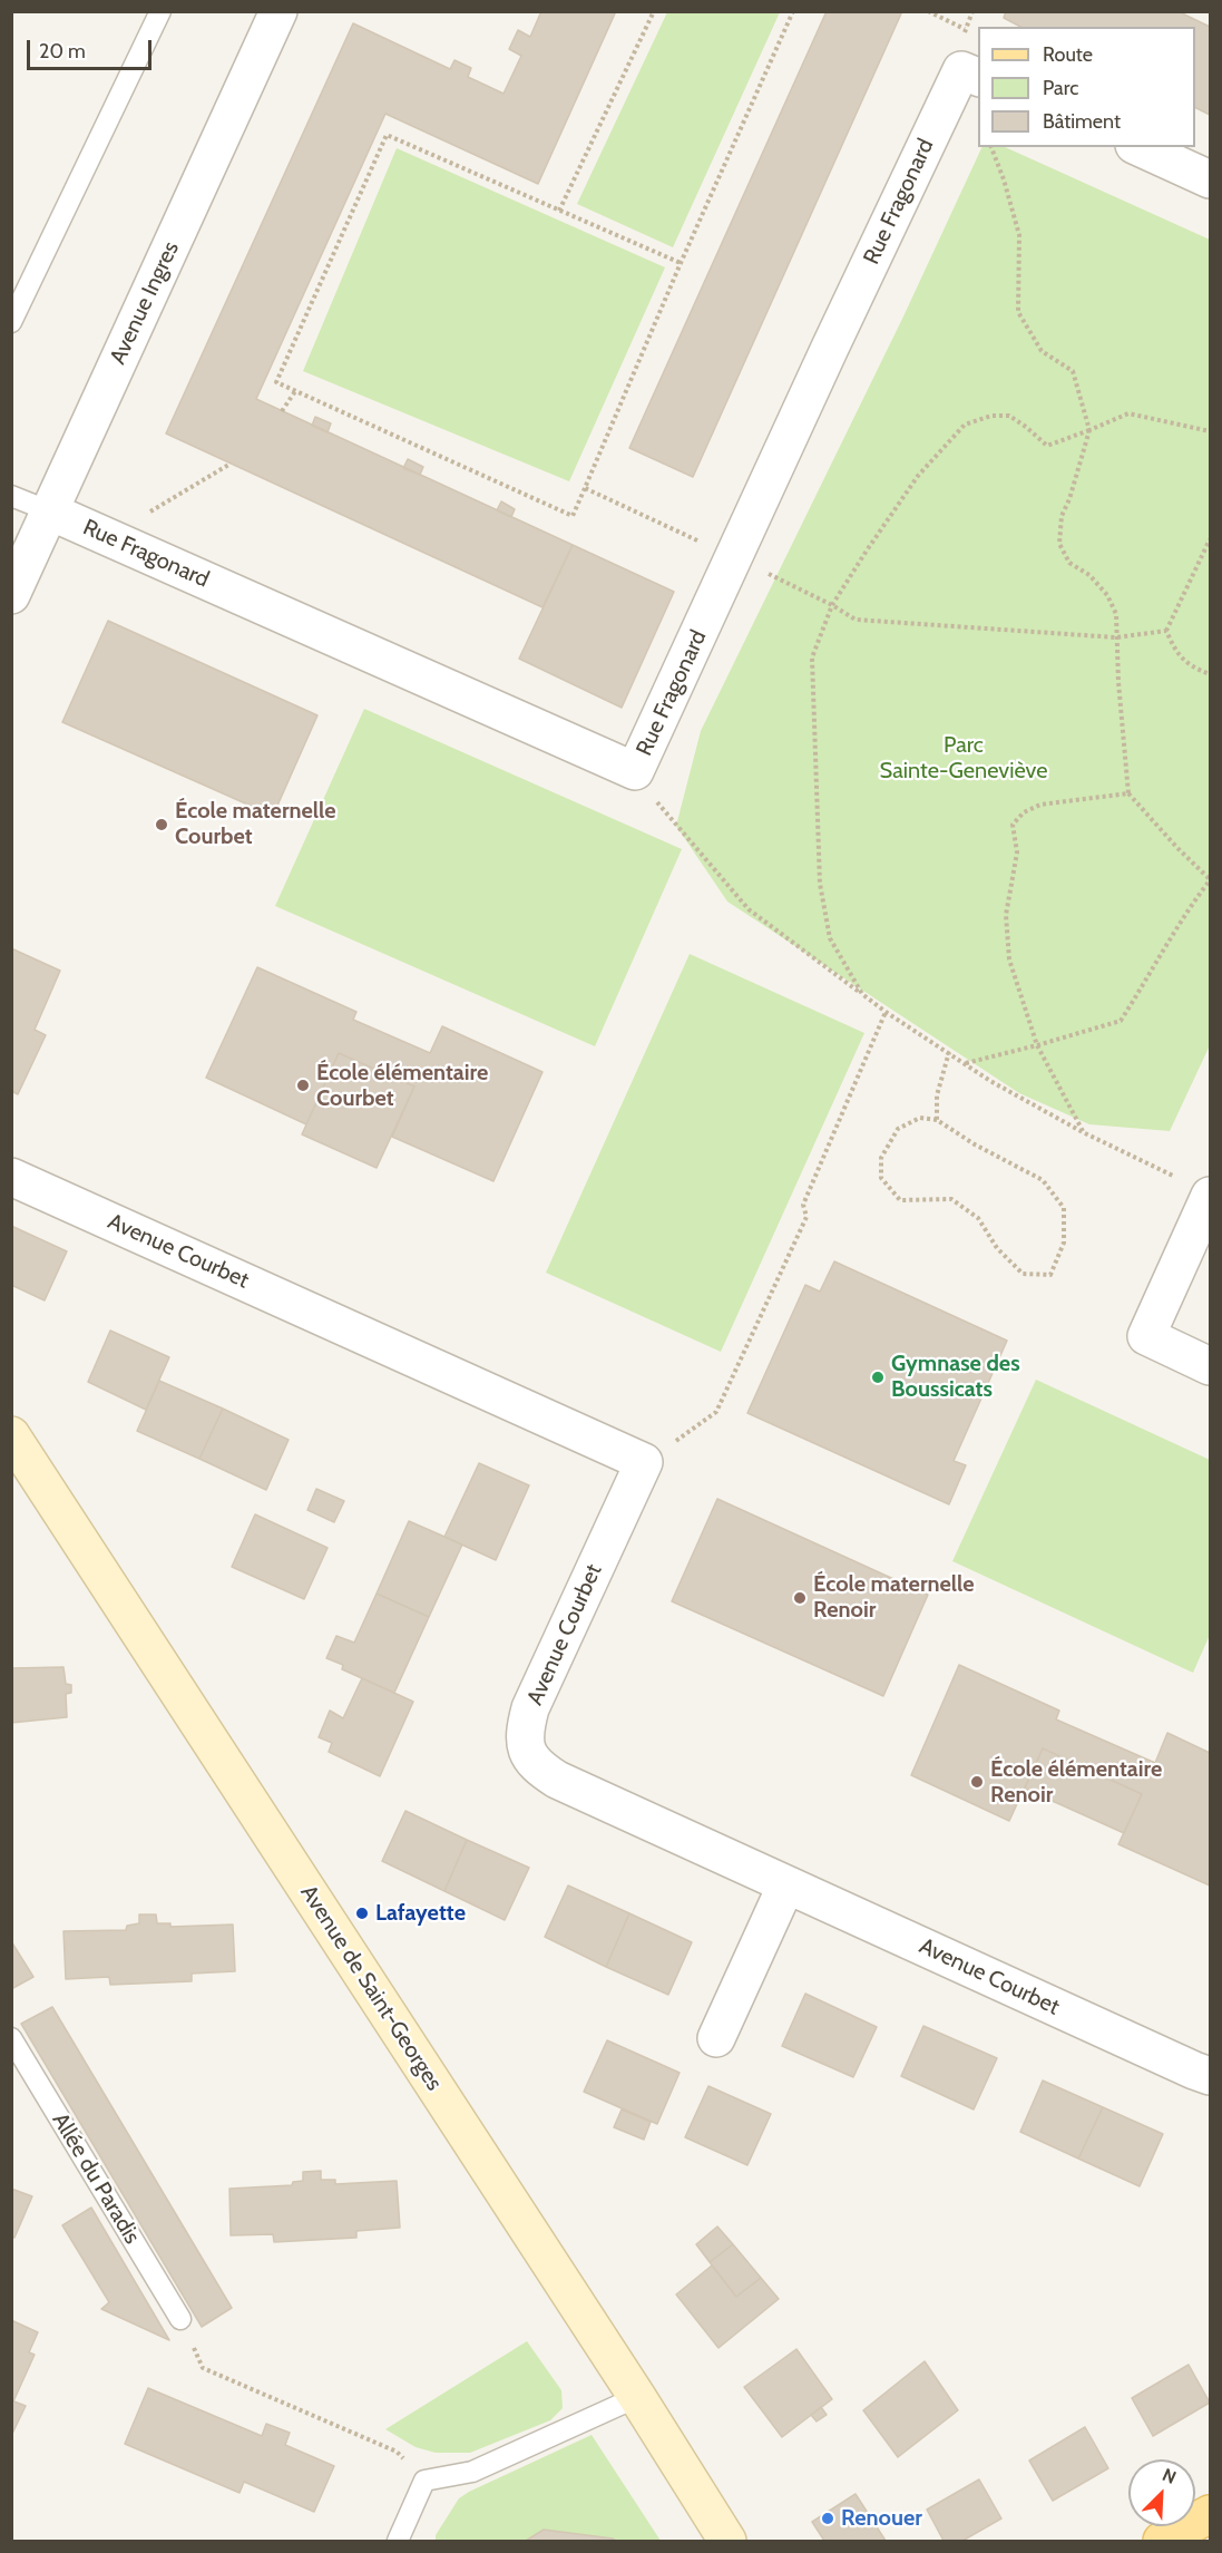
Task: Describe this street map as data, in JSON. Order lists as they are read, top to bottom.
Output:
{
  "streets": {
    "main road": ["Avenue de Saint-Georges"],
    "street": ["Rue Fragonard", "Avenue Ingres", "Avenue Courbet"],
    "lane": ["Allée du Paradis"]
  },
  "crossings": [
    ["Rue Fragonard", "Avenue Ingres"]
  ],
  "parks": ["Parc Sainte-Geneviève"],
  "places": [
    "École maternelle Courbet",
    "École élémentaire Courbet",
    "Gymnase des Boussicats",
    "École maternelle Renoir",
    "École élémentaire Renoir",
    "Lafayette",
    "Renouer"
  ],
  "legend": ["Route", "Parc", "Bâtiment"],
  "scale_bar": "20 m",
  "north": "top right"
}
